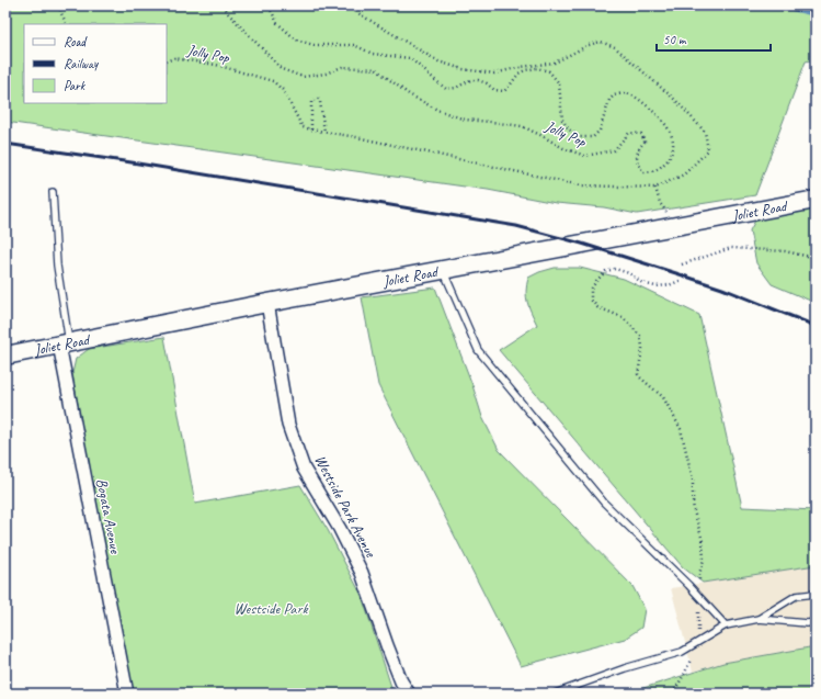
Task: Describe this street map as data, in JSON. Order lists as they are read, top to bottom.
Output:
{
  "streets": {
    "main road": ["Joliet Road"],
    "street": ["Westside Park Avenue", "Bogata Avenue"],
    "path": ["Jolly Pop"]
  },
  "crossings": [
    ["Joliet Road", "Westside Park Avenue"],
    ["Joliet Road", "Bogata Avenue"]
  ],
  "parks": ["Westside Park"],
  "legend": ["Road", "Railway", "Park"],
  "scale_bar": "50 m"
}
